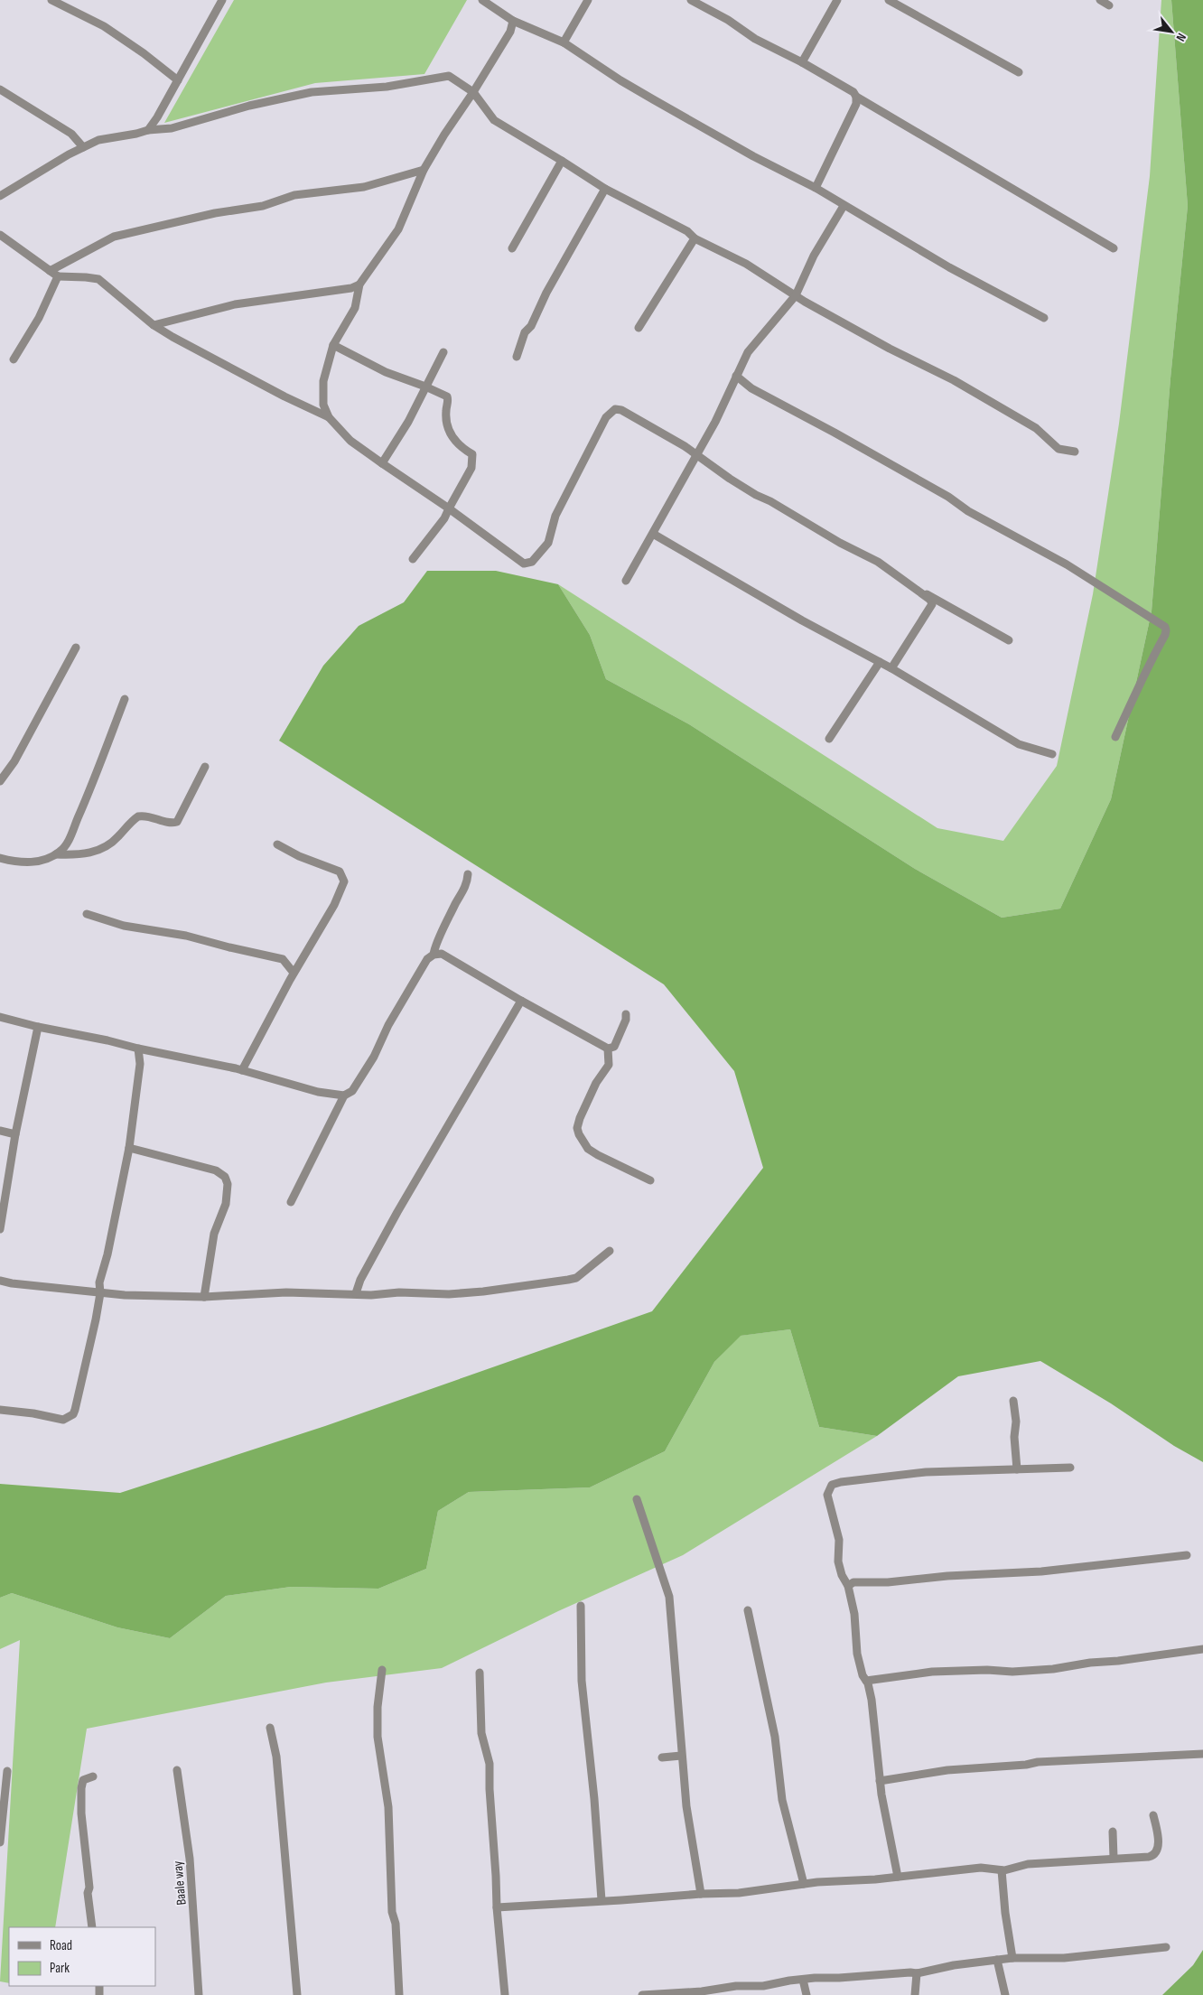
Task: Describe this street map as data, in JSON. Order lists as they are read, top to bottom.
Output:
{
  "streets": {
    "street": ["Baale way"]
  },
  "legend": ["Road", "Park"],
  "north": "bottom right"
}
